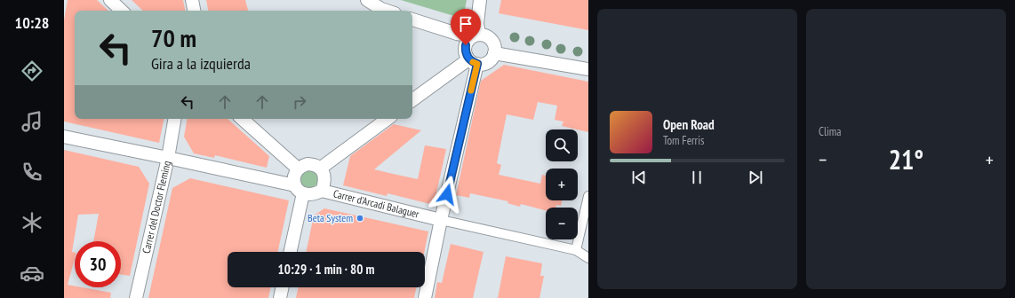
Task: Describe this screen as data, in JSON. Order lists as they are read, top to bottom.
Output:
{
  "streets": {
    "street": ["Carrer d'Arcadi Balaguer", "Carrer del Doctor Fleming"]
  },
  "places": ["Beta System"],
  "page": {
    "tabs": "10:28",
    "tile": "Clima",
    "turn": ["70 m", "Gira a la izquierda"],
    "song": ["Open Road", "Tom Ferris"],
    "map_buttons": ["+", "−"],
    "heat": ["−", "21°", "+"],
    "limit": "30",
    "trip": "10:29 · 1 min · 80 m"
  }
}
